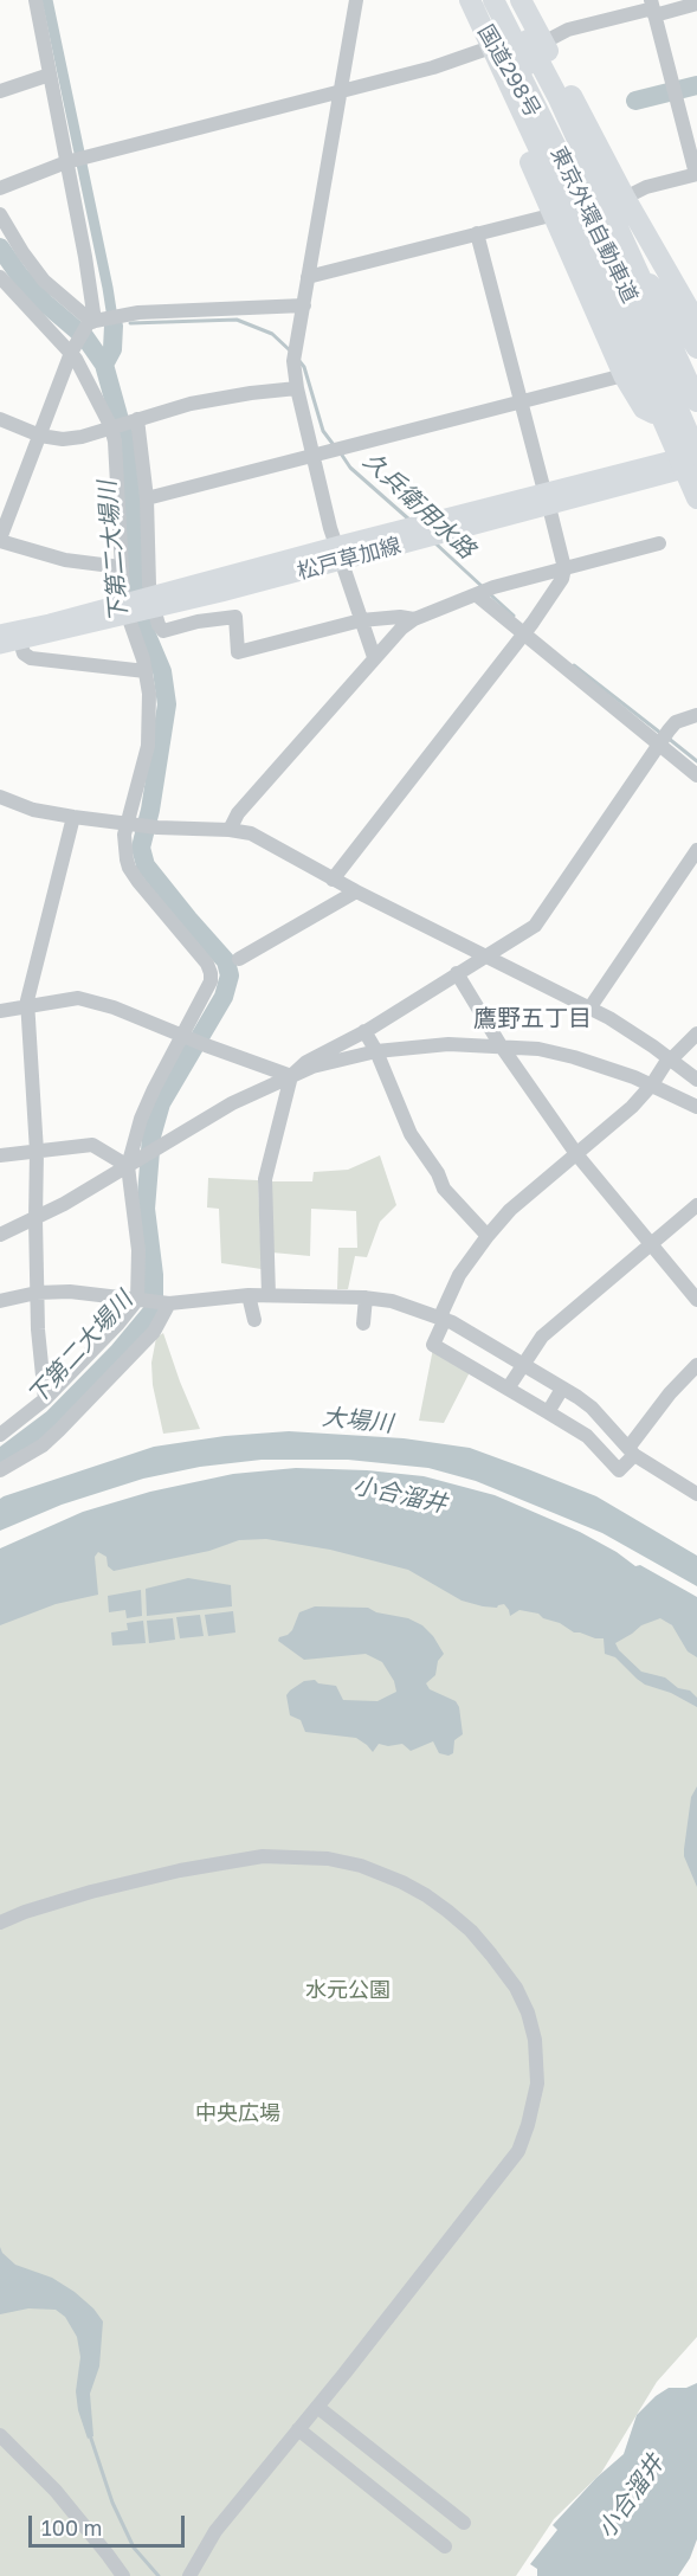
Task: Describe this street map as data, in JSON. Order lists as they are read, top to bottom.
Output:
{
  "streets": {
    "highway": ["国道298号", "東京外環自動車道"],
    "main road": ["松戸草加線"]
  },
  "crossings": [
    ["東京外環自動車道", "松戸草加線"]
  ],
  "districts": ["鷹野五丁目"],
  "water": [
    "久兵衛用水路",
    "下第二大場川",
    "大場川",
    "小合溜井"
  ],
  "parks": ["水元公園", "中央広場"],
  "scale_bar": "100 m"
}
